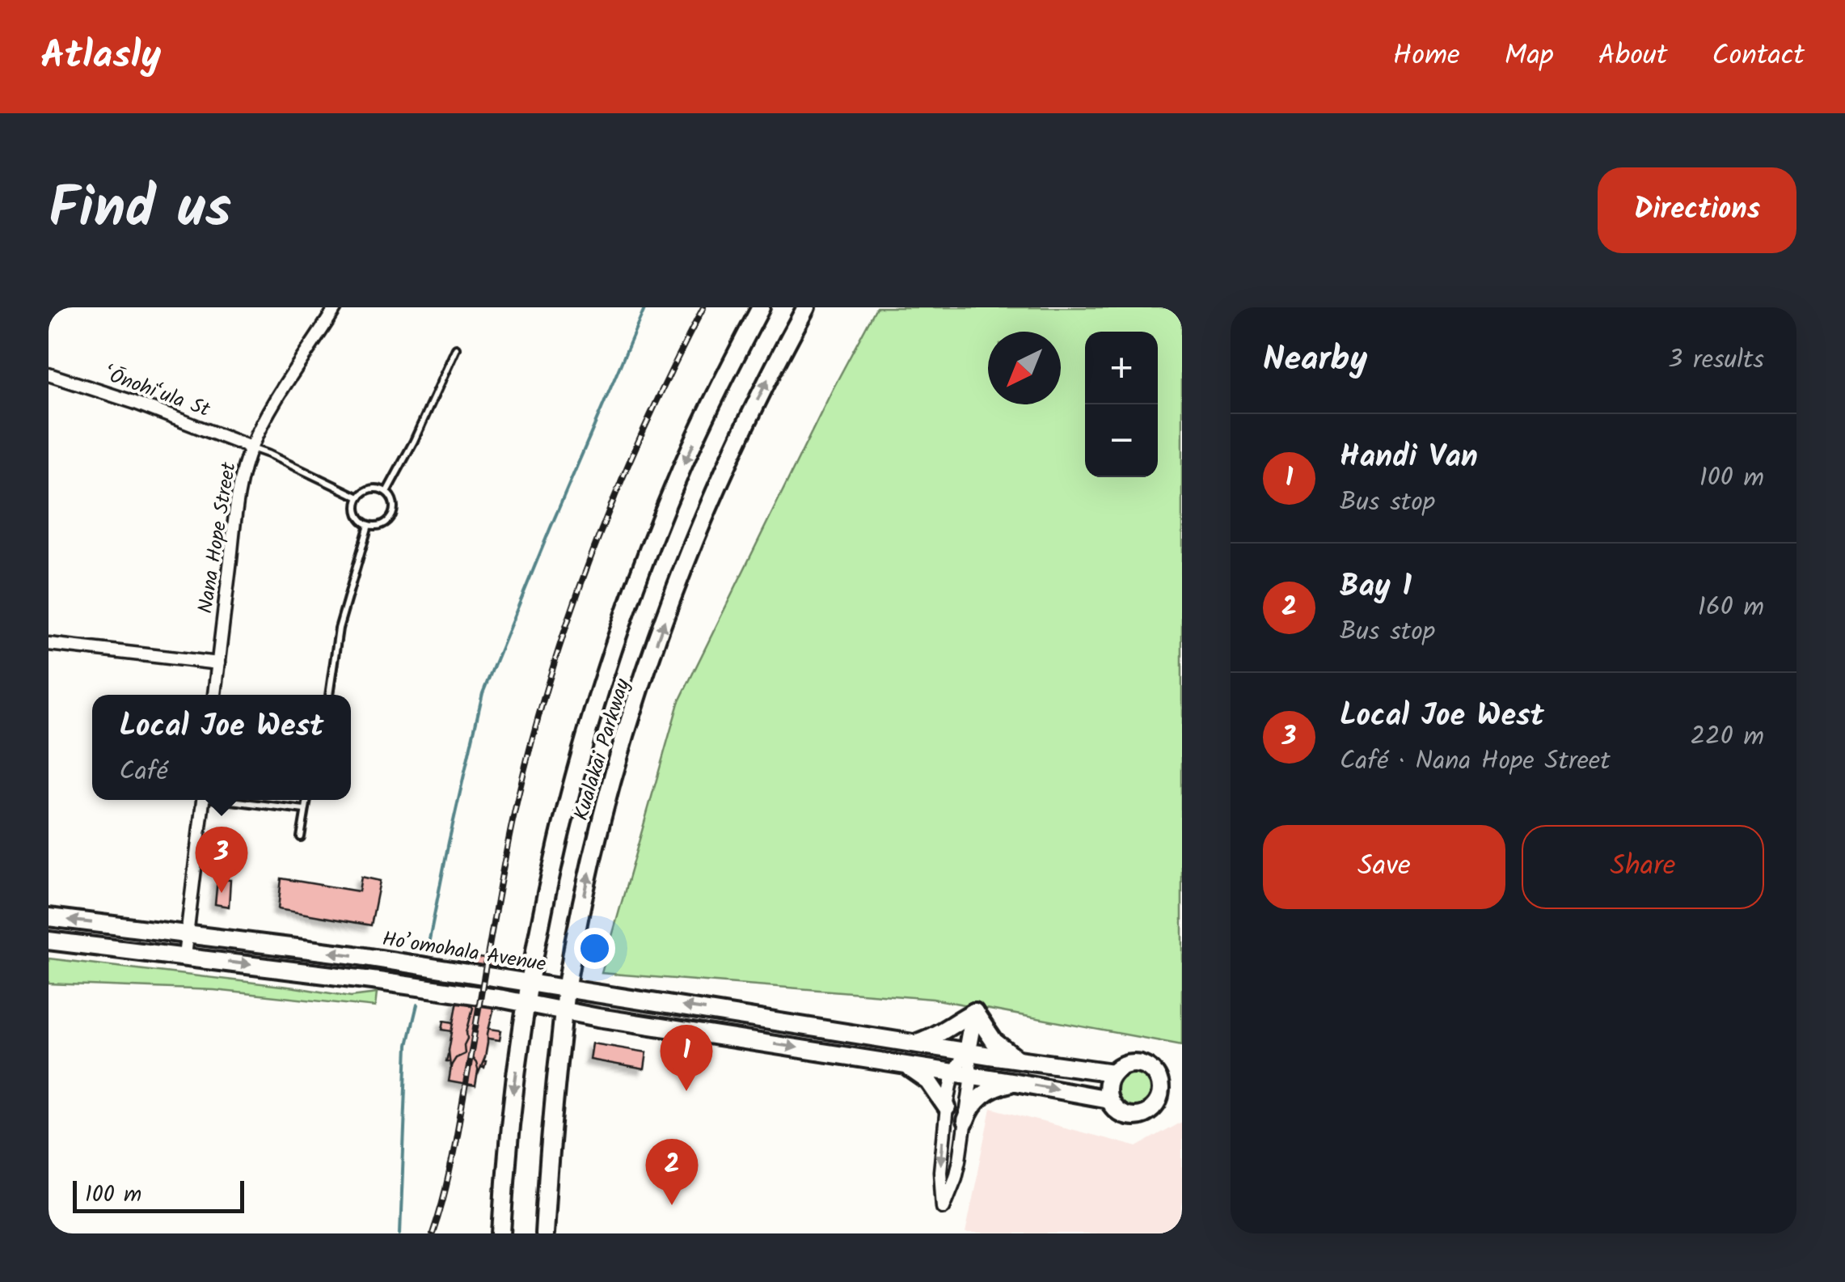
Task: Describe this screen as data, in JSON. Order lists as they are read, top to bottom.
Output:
{
  "streets": {
    "main road": ["Kualakai Parkway", "Ho’omohala Avenue"],
    "street": ["‘Ōnohi‘ula St", "Nana Hope Street"]
  },
  "crossings": [
    ["‘Ōnohi‘ula St", "Nana Hope Street"],
    ["Kualakai Parkway", "Ho’omohala Avenue"]
  ],
  "scale_bar": "100 m",
  "north": "bottom left",
  "page": {
    "header": "Atlasly",
    "nav": [
      "Home",
      "Map",
      "About",
      "Contact"
    ],
    "title": "Find us",
    "buttons": [
      "Directions",
      ["Save", "Share"]
    ],
    "heading": ["Nearby", "3 results"],
    "map_buttons": ["+", "−"],
    "list": [
      {
        "mark": "1",
        "name": "Handi Van",
        "note": "Bus stop",
        "value": "100 m"
      },
      {
        "mark": "2",
        "name": "Bay 1",
        "note": "Bus stop",
        "value": "160 m"
      },
      {
        "mark": "3",
        "name": "Local Joe West",
        "note": "Café · Nana Hope Street",
        "value": "220 m"
      }
    ],
    "popup": ["Local Joe West", "Café"],
    "pins": ["3", "1", "2"],
    "scale": "100 m"
  }
}
